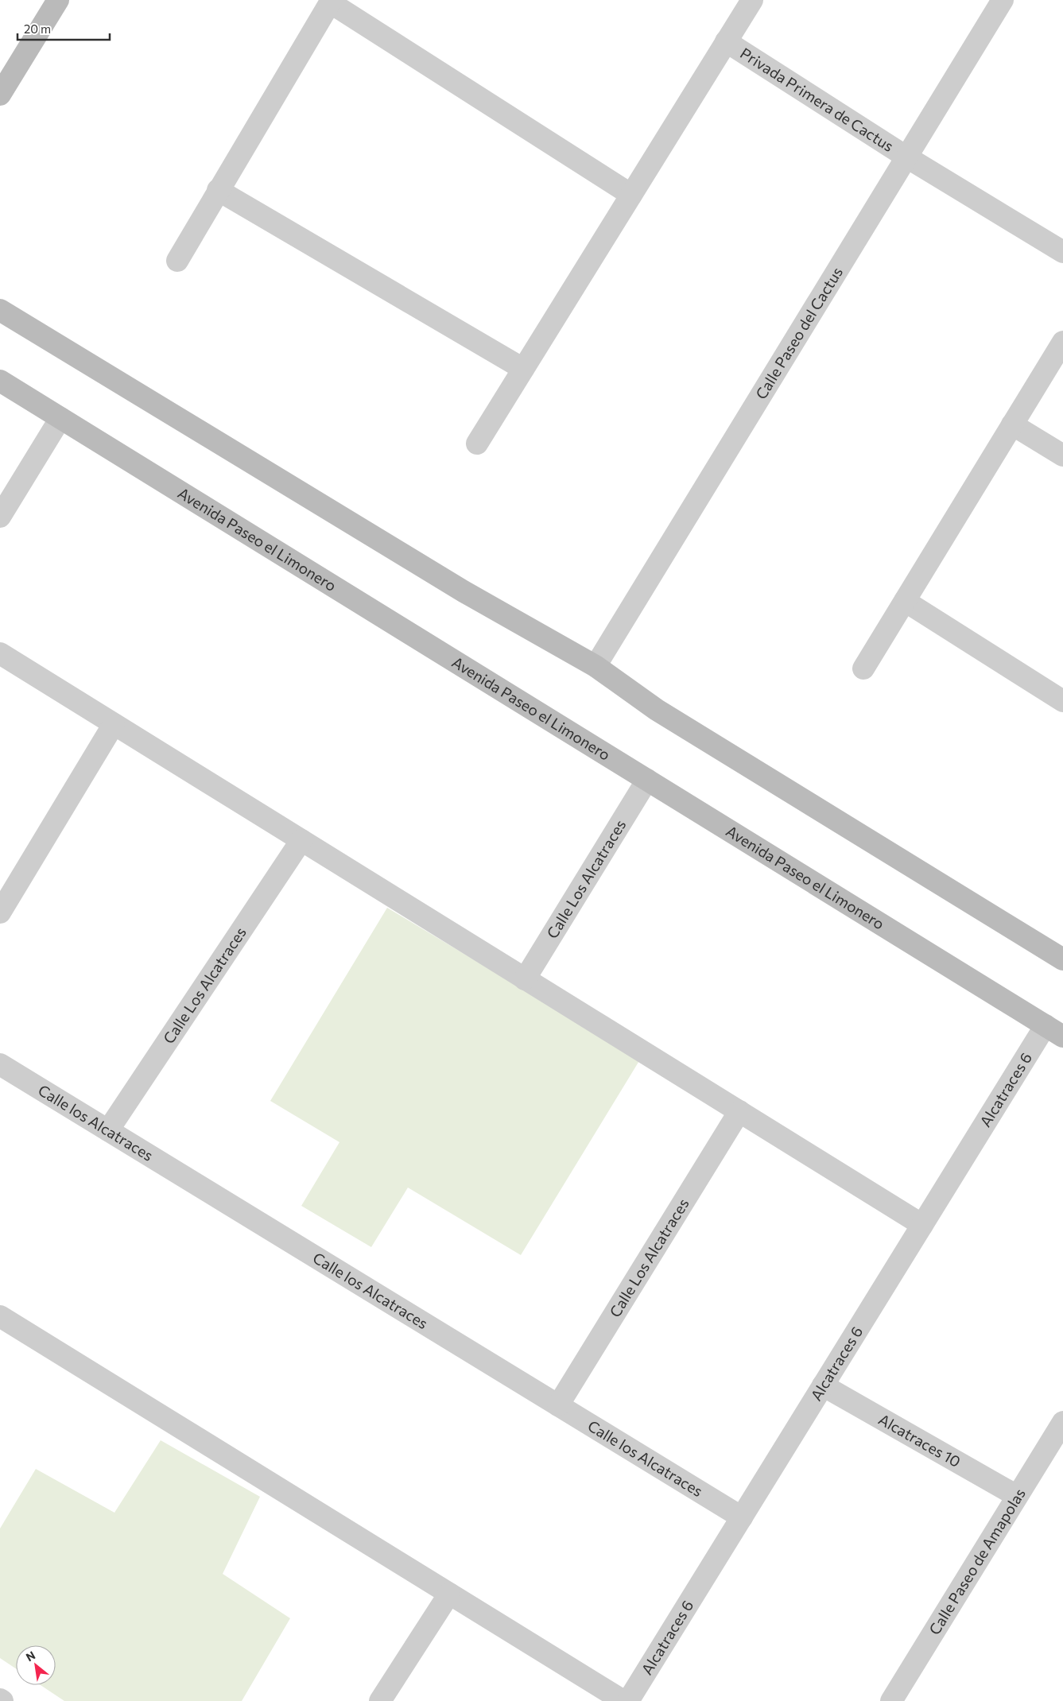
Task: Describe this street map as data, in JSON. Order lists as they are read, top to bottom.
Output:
{
  "streets": {
    "street": [
      "Privada Primera de Cactus",
      "Calle Paseo del Cactus",
      "Avenida Paseo el Limonero",
      "Calle Los Alcatraces",
      "Alcatraces 6",
      "Calle los Alcatraces",
      "Alcatraces 10",
      "Calle Paseo de Amapolas"
    ]
  },
  "crossings": [
    ["Privada Primera de Cactus", "Calle Paseo del Cactus"],
    ["Avenida Paseo el Limonero", "Calle Los Alcatraces"],
    ["Avenida Paseo el Limonero", "Alcatraces 6"],
    ["Calle Los Alcatraces", "Calle los Alcatraces"],
    ["Alcatraces 6", "Calle los Alcatraces"],
    ["Alcatraces 6", "Alcatraces 10"],
    ["Alcatraces 10", "Calle Paseo de Amapolas"]
  ],
  "scale_bar": "20 m",
  "north": "top left"
}
